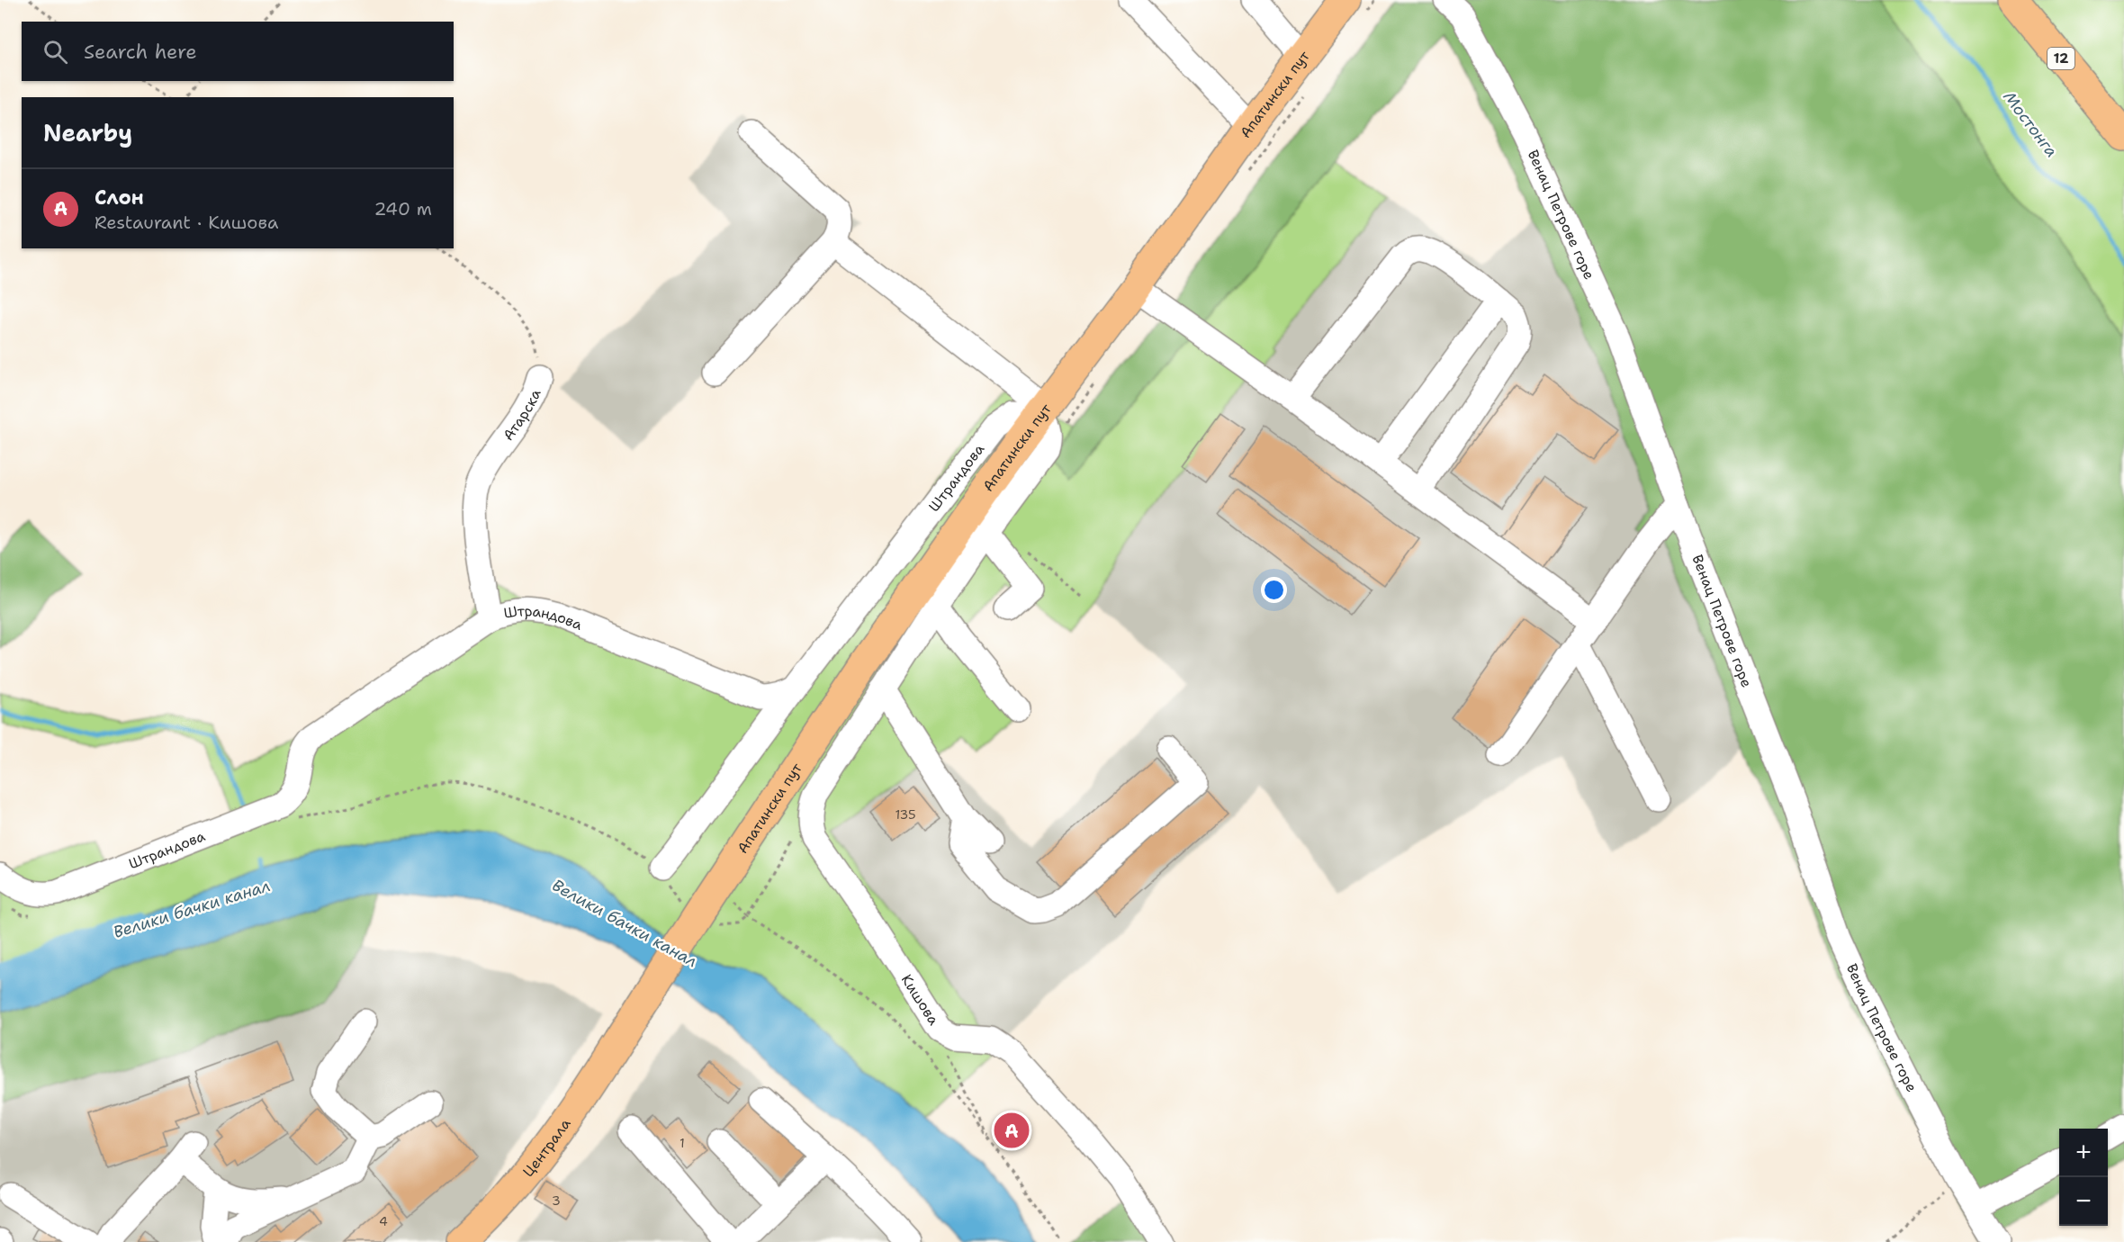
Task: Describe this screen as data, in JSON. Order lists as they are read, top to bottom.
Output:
{
  "streets": {
    "main road": ["12", "Апатински пут", "Централа"],
    "street": [
      "Венац Петрове горе",
      "Атарска",
      "Штрандова",
      "Кишова"
    ]
  },
  "crossings": [
    ["Апатински пут", "Штрандова"],
    ["Апатински пут", "Централа"],
    ["Атарска", "Штрандова"]
  ],
  "water": ["Мостонга", "Велики бачки канал"],
  "house_numbers": [
    "135",
    "1",
    "3",
    "4"
  ],
  "page": {
    "search": "Search here",
    "heading": "Nearby",
    "list": [
      {
        "mark": "A",
        "name": "Слон",
        "note": "Restaurant · Кишова",
        "value": "240 m"
      }
    ],
    "pins": "A",
    "map_buttons": ["+", "−"]
  }
}
